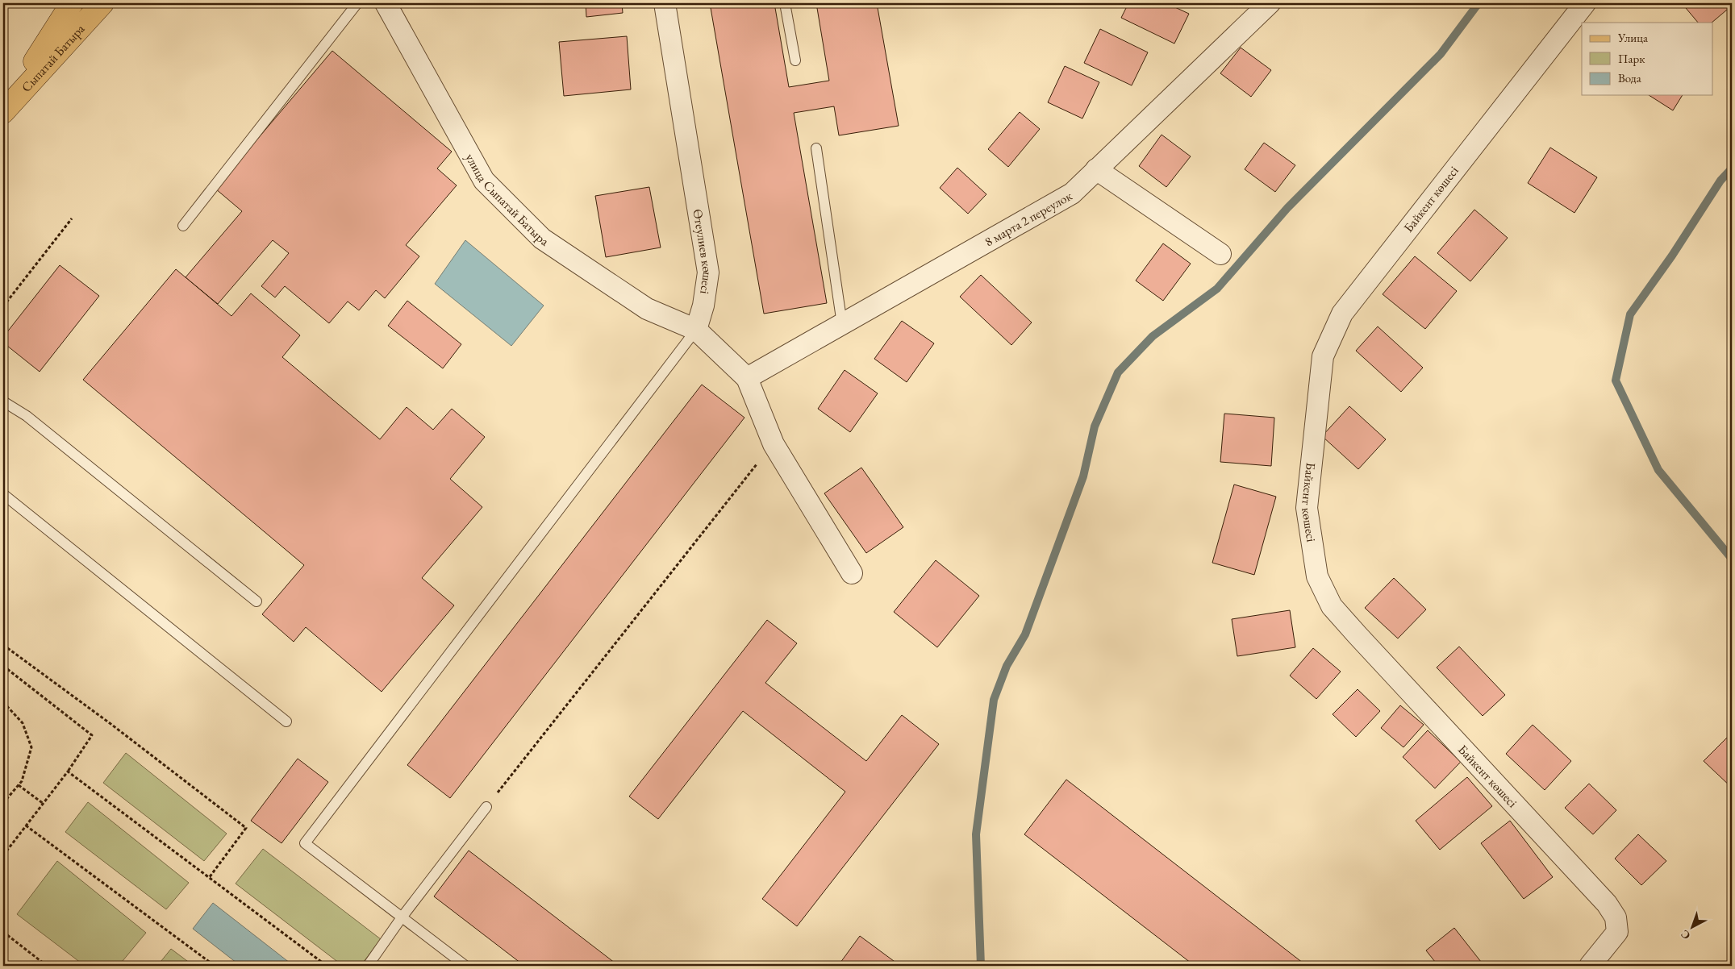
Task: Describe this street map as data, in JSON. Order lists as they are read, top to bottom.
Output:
{
  "streets": {
    "main road": ["Сыпатай Батыра"],
    "street": [
      "улица Сыпатай Батыра",
      "Байкент көшесі",
      "8 марта 2 переулок",
      "Өтеулиев көшесі"
    ]
  },
  "crossings": [
    ["улица Сыпатай Батыра", "Өтеулиев көшесі"]
  ],
  "legend": ["Улица", "Парк", "Вода"],
  "north": "bottom left"
}
